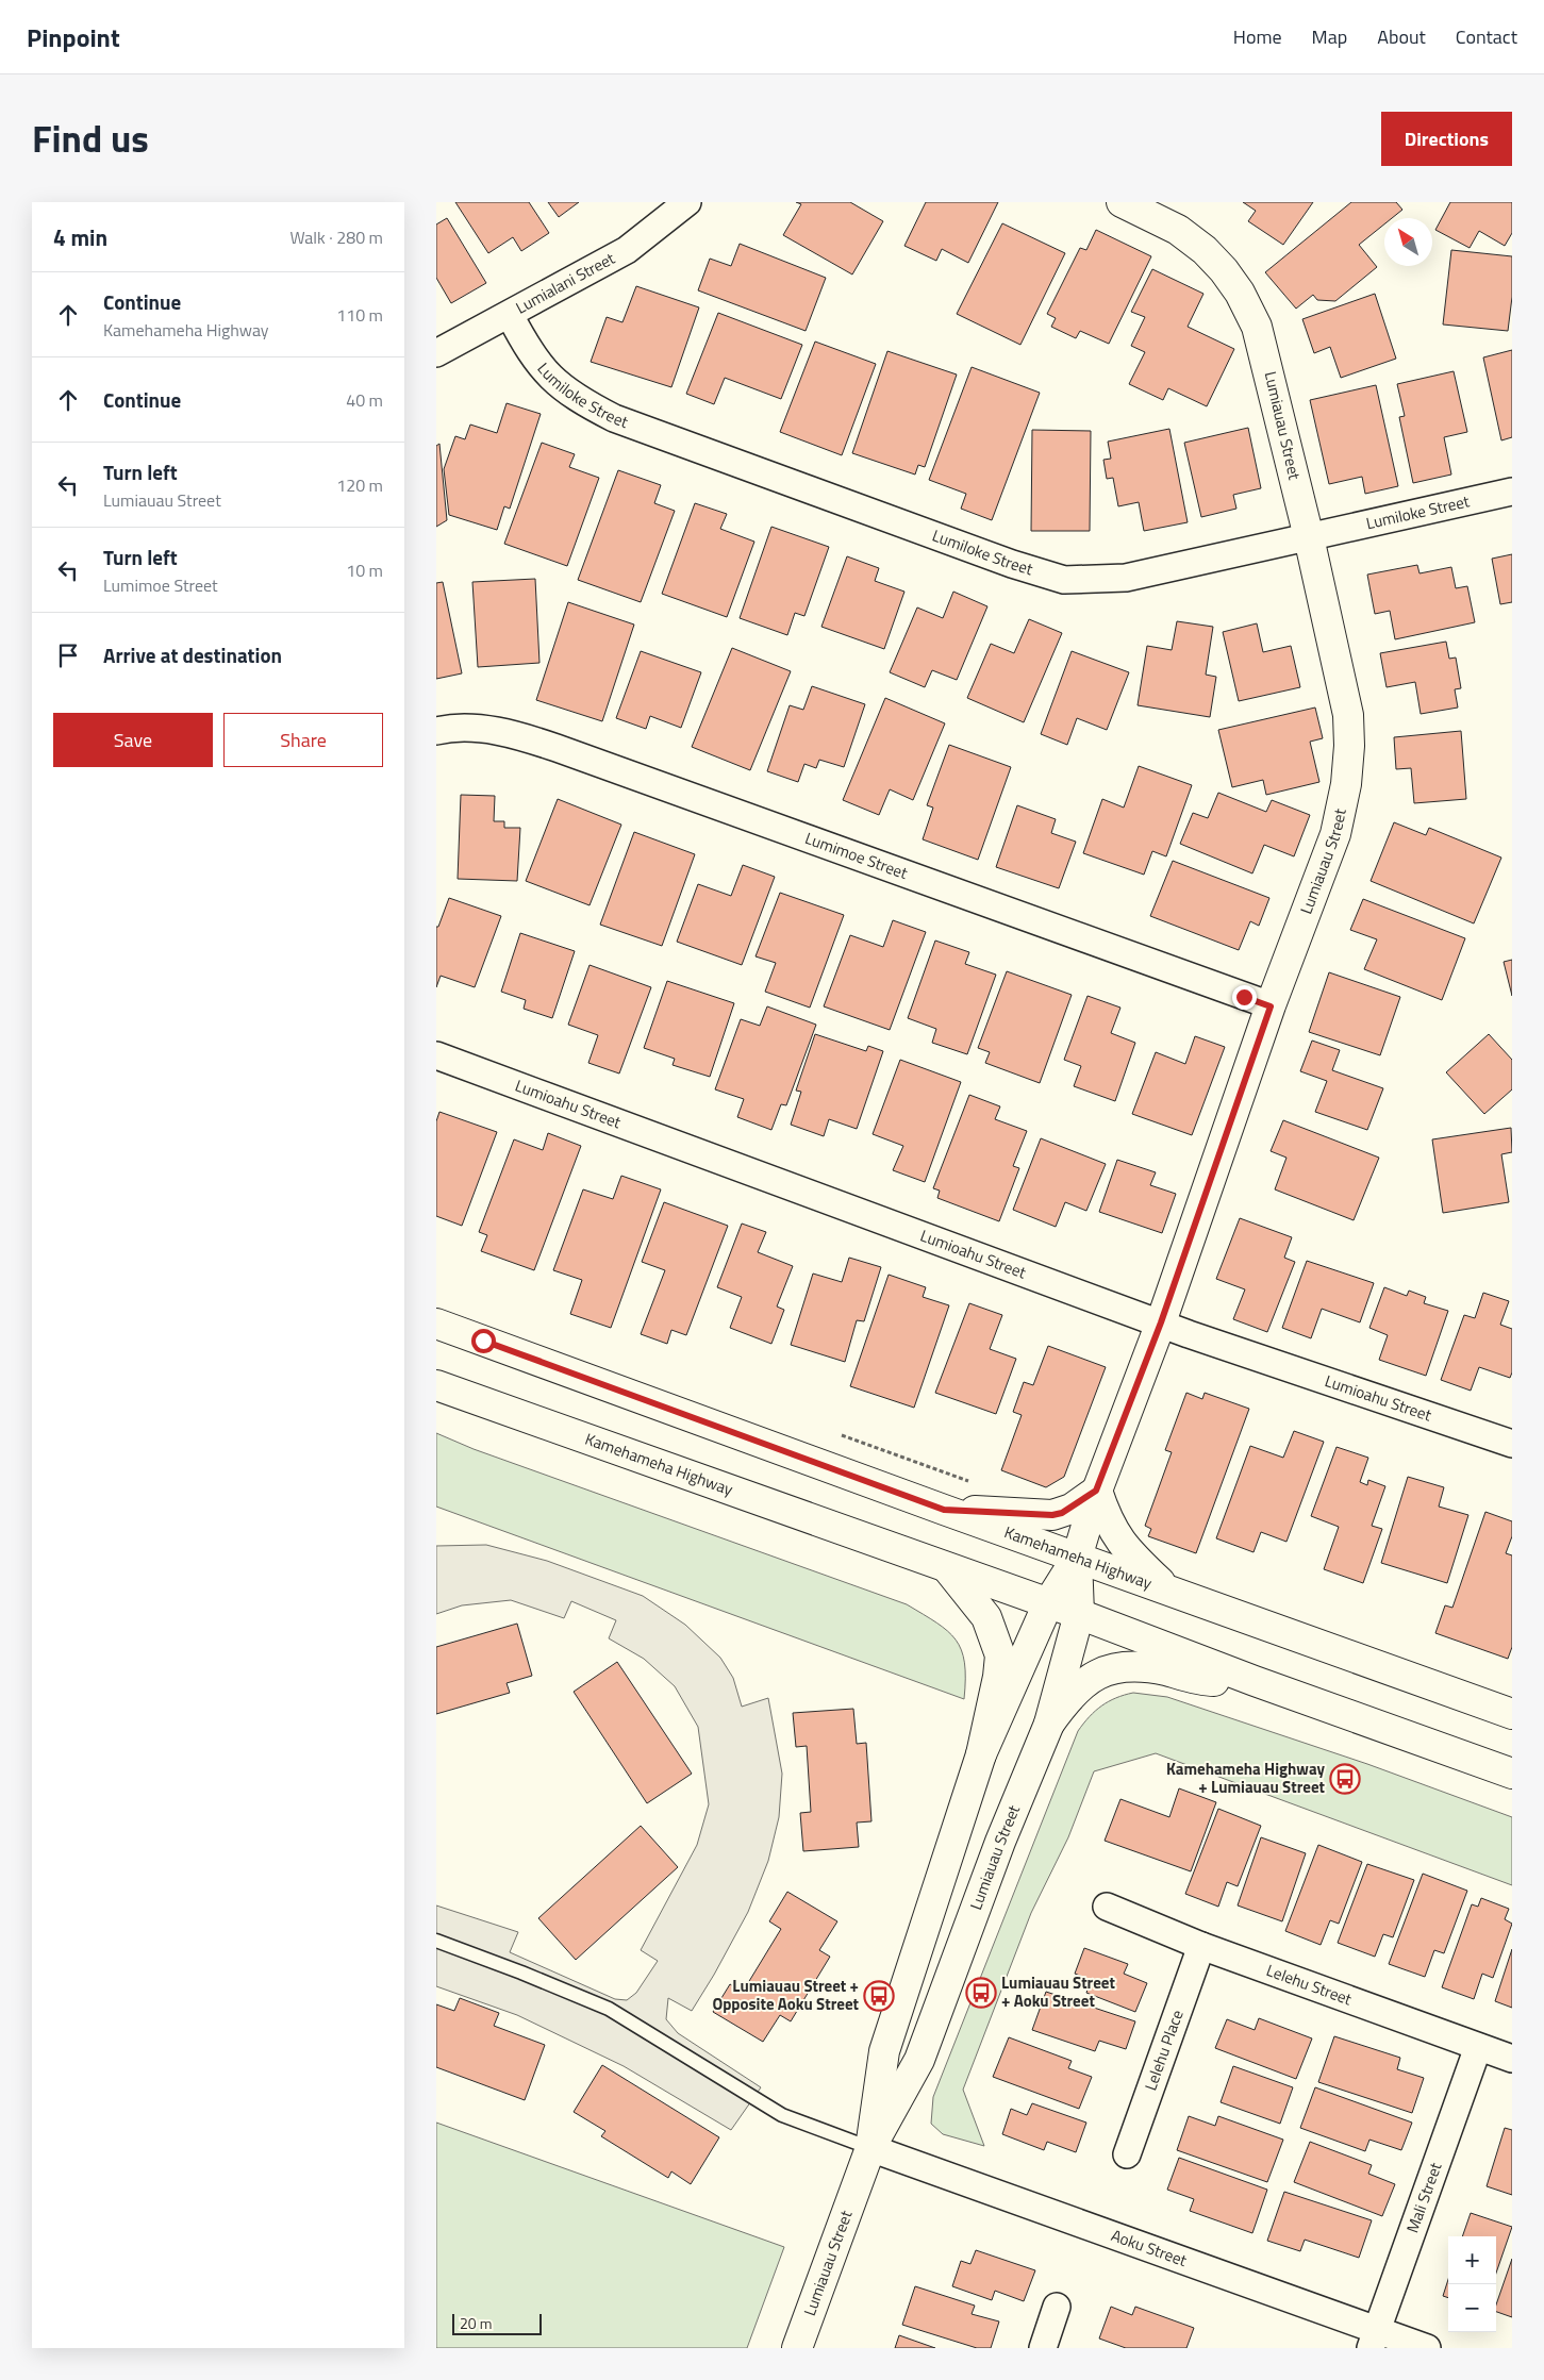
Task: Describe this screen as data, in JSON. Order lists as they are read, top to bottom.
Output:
{
  "streets": {
    "main road": ["Lumiauau Street", "Kamehameha Highway"],
    "street": [
      "Lumialani Street",
      "Lumiloke Street",
      "Lumimoe Street",
      "Lumioahu Street",
      "Lelehu Street",
      "Lelehu Place",
      "Mali Street",
      "Aoku Street"
    ]
  },
  "crossings": [
    ["Lumialani Street", "Lumiloke Street"],
    ["Lumiloke Street", "Lumiauau Street"],
    ["Lumiauau Street", "Lumimoe Street"],
    ["Lumiauau Street", "Lumioahu Street"],
    ["Lumiauau Street", "Kamehameha Highway"],
    ["Lumiauau Street", "Aoku Street"],
    ["Lelehu Street", "Lelehu Place"],
    ["Lelehu Street", "Mali Street"],
    ["Mali Street", "Aoku Street"]
  ],
  "places": {
    "bus stop": ["Kamehameha Highway + Lumiauau Street", "Lumiauau Street + Aoku Street", "Lumiauau Street + Opposite Aoku Street"]
  },
  "scale_bar": "20 m",
  "north": "top left",
  "page": {
    "header": "Pinpoint",
    "nav": [
      "Home",
      "Map",
      "About",
      "Contact"
    ],
    "title": "Find us",
    "buttons": [
      "Directions",
      ["Save", "Share"]
    ],
    "heading": ["4 min", "Walk · 280 m"],
    "list": [
      ["Continue", "Kamehameha Highway", "110 m"],
      ["Continue", "40 m"],
      ["Turn left", "Lumiauau Street", "120 m"],
      ["Turn left", "Lumimoe Street", "10 m"],
      "Arrive at destination"
    ],
    "map_buttons": ["+", "−"],
    "scale": "20 m"
  }
}
